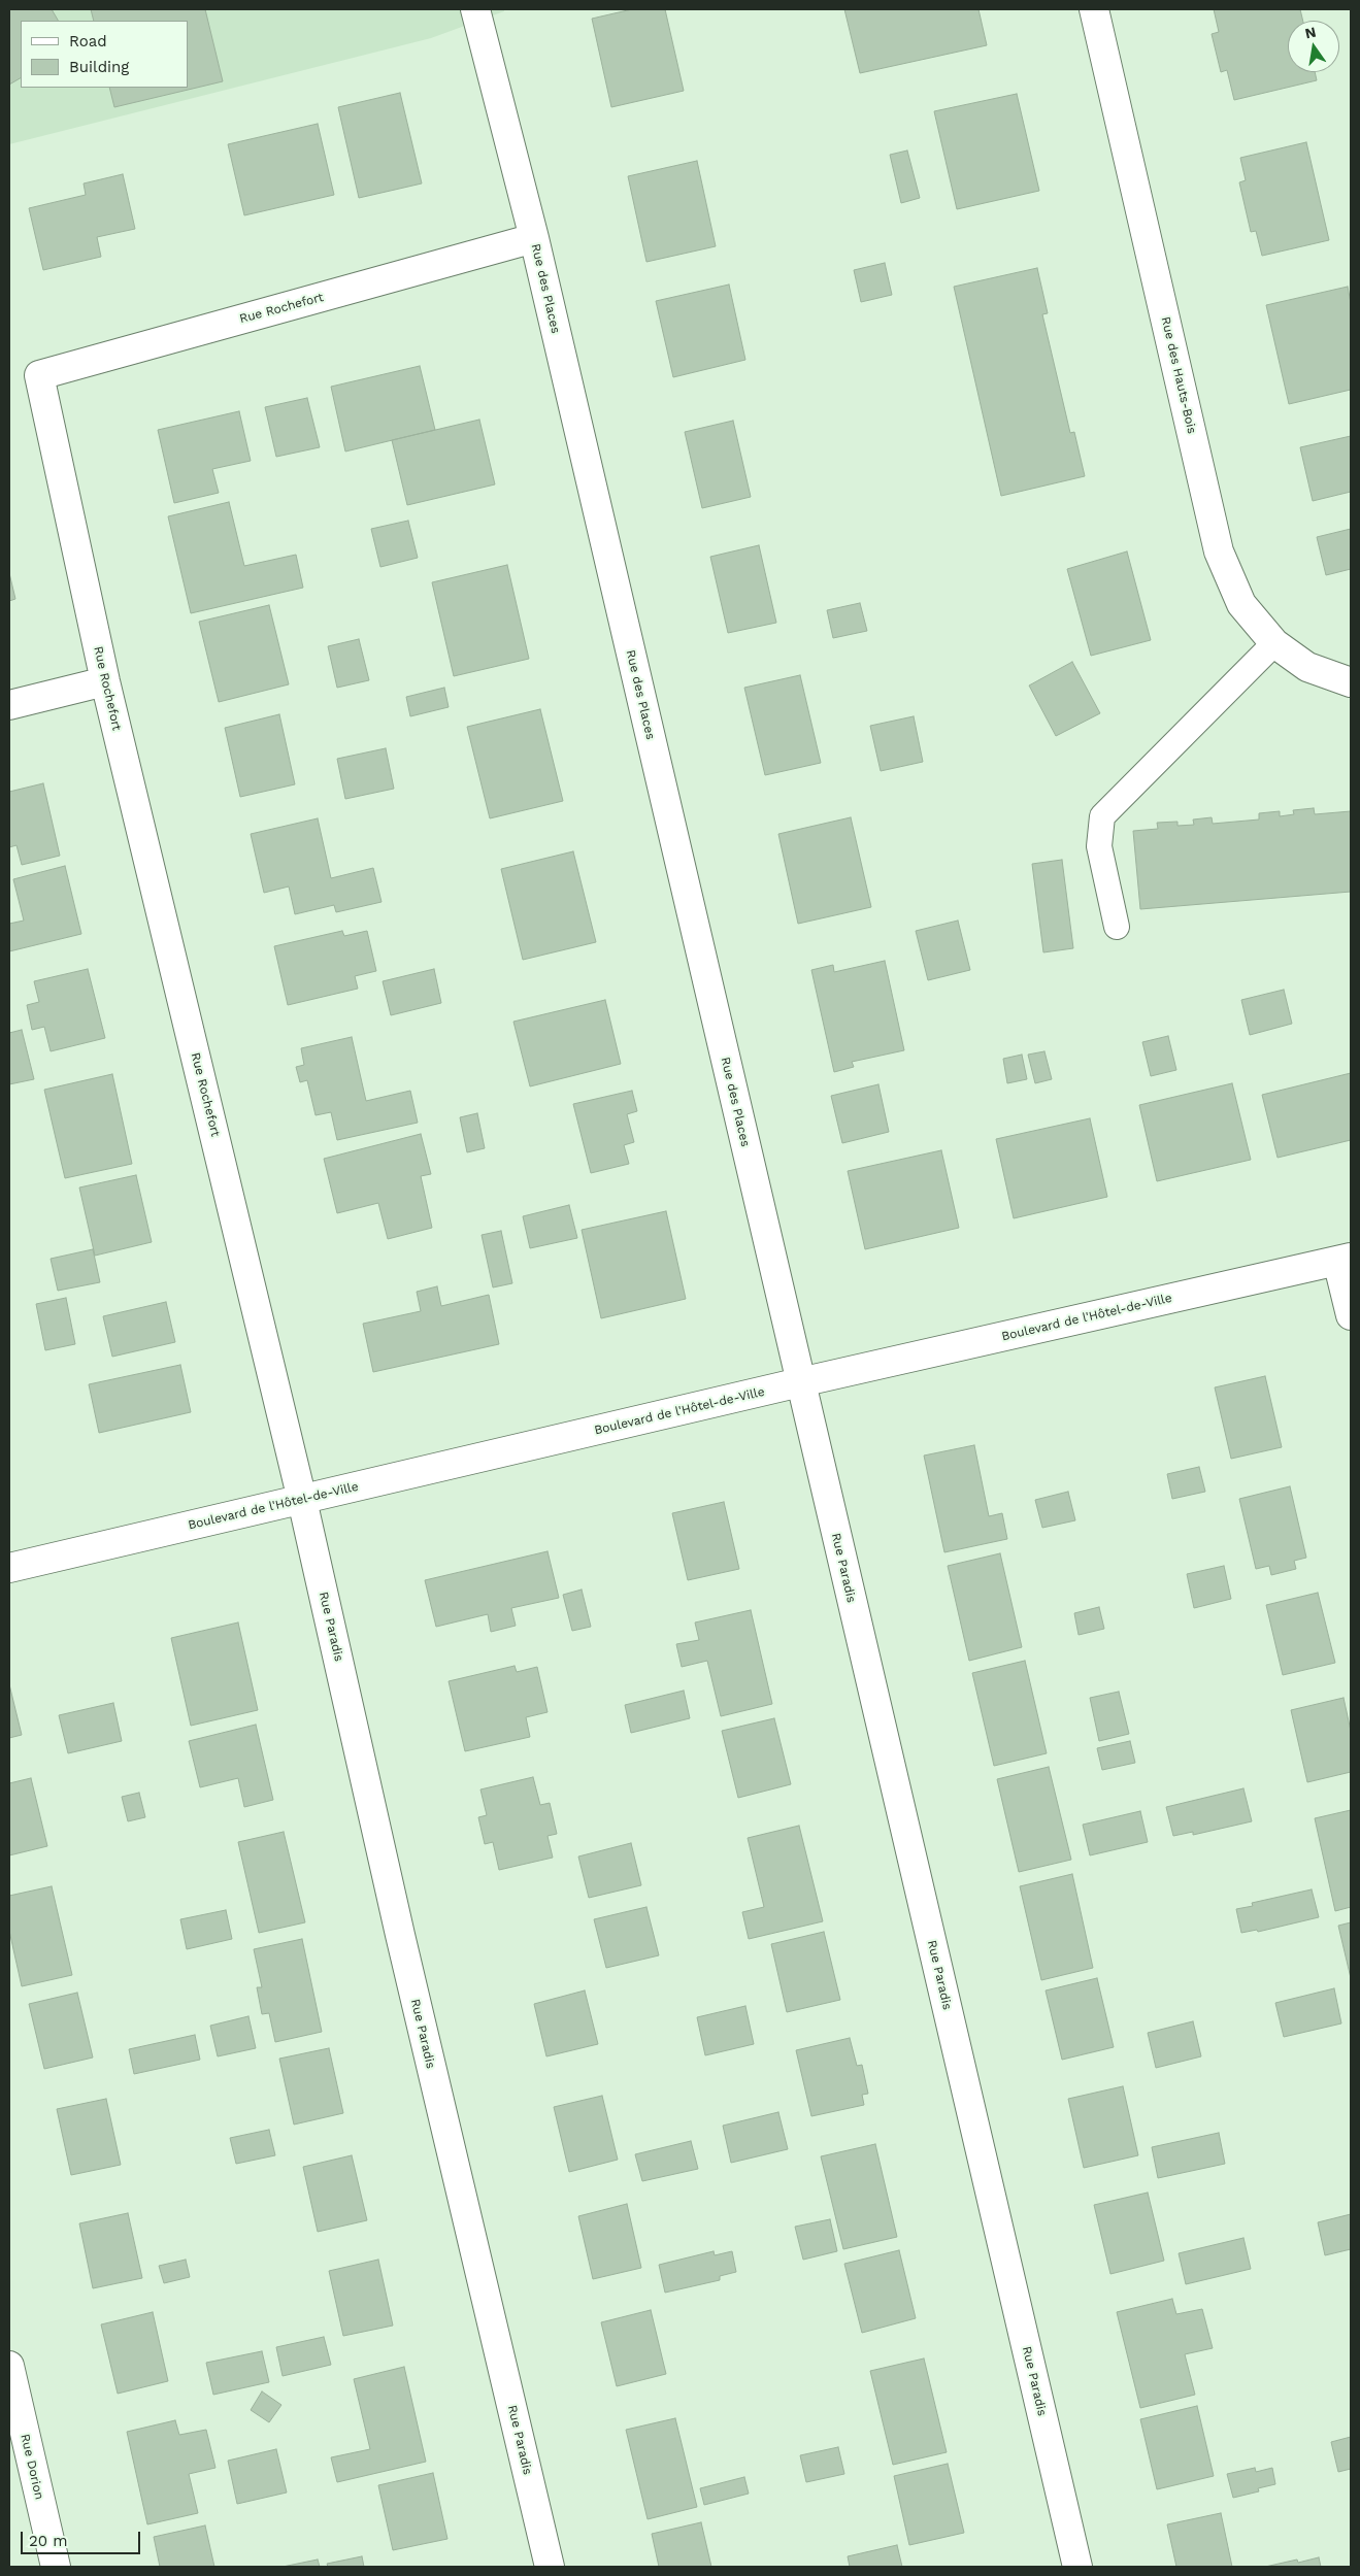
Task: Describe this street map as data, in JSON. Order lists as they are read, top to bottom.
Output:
{
  "streets": {
    "street": [
      "Rue des Places",
      "Rue Rochefort",
      "Rue des Hauts-Bois",
      "Boulevard de l'Hôtel-de-Ville",
      "Rue Paradis",
      "Rue Dorion"
    ]
  },
  "crossings": [
    ["Rue des Places", "Rue Rochefort"],
    ["Rue des Places", "Boulevard de l'Hôtel-de-Ville"],
    ["Rue des Places", "Rue Paradis"],
    ["Rue Rochefort", "Boulevard de l'Hôtel-de-Ville"],
    ["Rue Rochefort", "Rue Paradis"],
    ["Boulevard de l'Hôtel-de-Ville", "Rue Paradis"]
  ],
  "legend": ["Road", "Building"],
  "scale_bar": "20 m",
  "north": "top"
}
